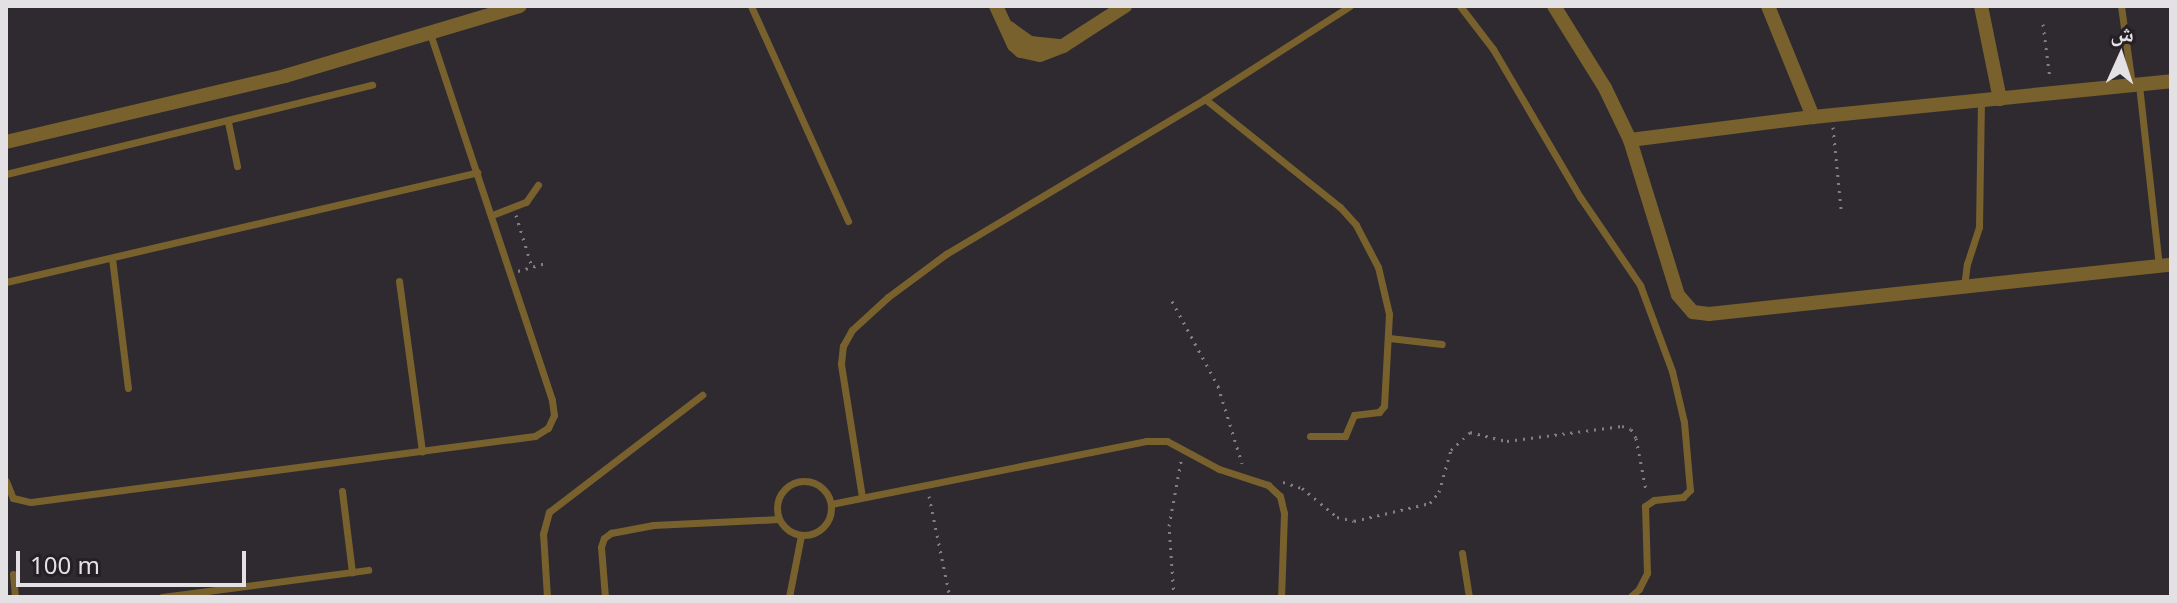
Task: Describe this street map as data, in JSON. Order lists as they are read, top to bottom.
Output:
{
  "scale_bar": "100 m",
  "north": "top"
}
